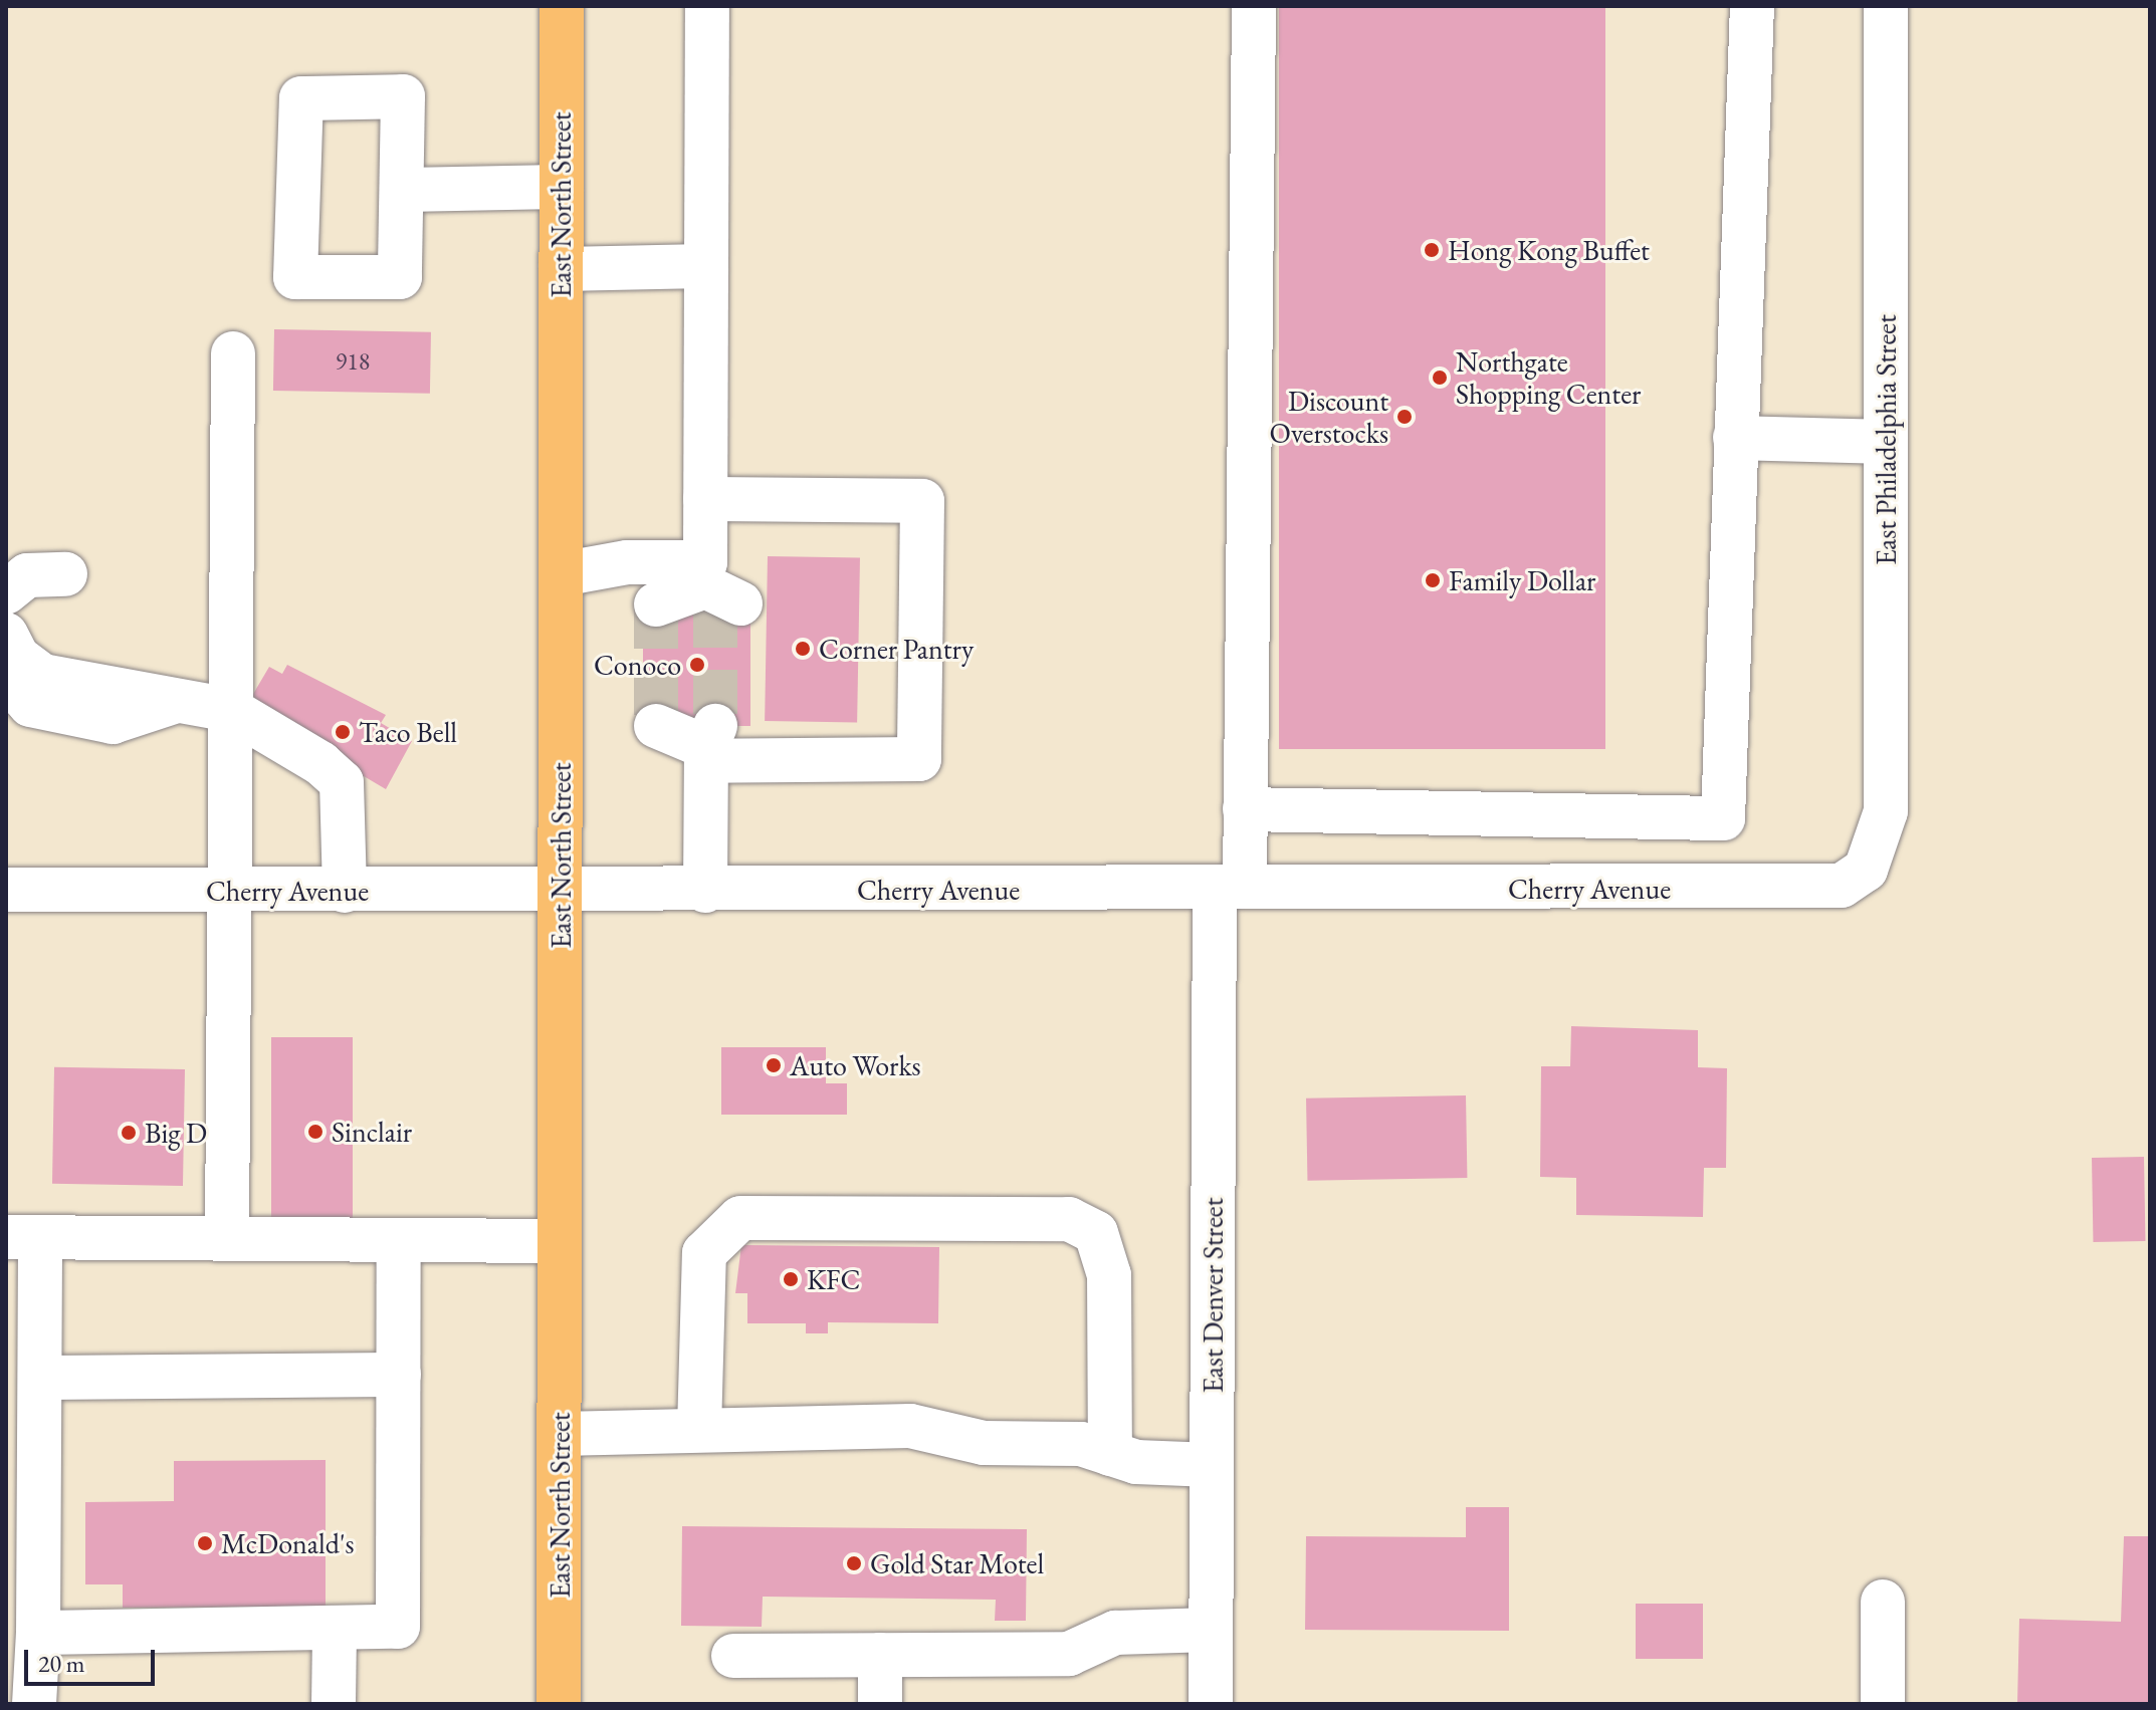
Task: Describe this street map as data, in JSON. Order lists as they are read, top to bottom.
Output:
{
  "streets": {
    "main road": ["East North Street"],
    "street": ["East Philadelphia Street", "Cherry Avenue", "East Denver Street"]
  },
  "crossings": [
    ["East North Street", "Cherry Avenue"],
    ["East Philadelphia Street", "Cherry Avenue"],
    ["Cherry Avenue", "East Denver Street"]
  ],
  "places": [
    "Hong Kong Buffet",
    "Northgate Shopping Center",
    "Discount Overstocks",
    "Family Dollar",
    "Corner Pantry",
    "Conoco",
    "Taco Bell",
    "Auto Works",
    "Sinclair",
    "Big D",
    "KFC",
    "McDonald's",
    "Gold Star Motel"
  ],
  "house_numbers": ["918"],
  "scale_bar": "20 m"
}
